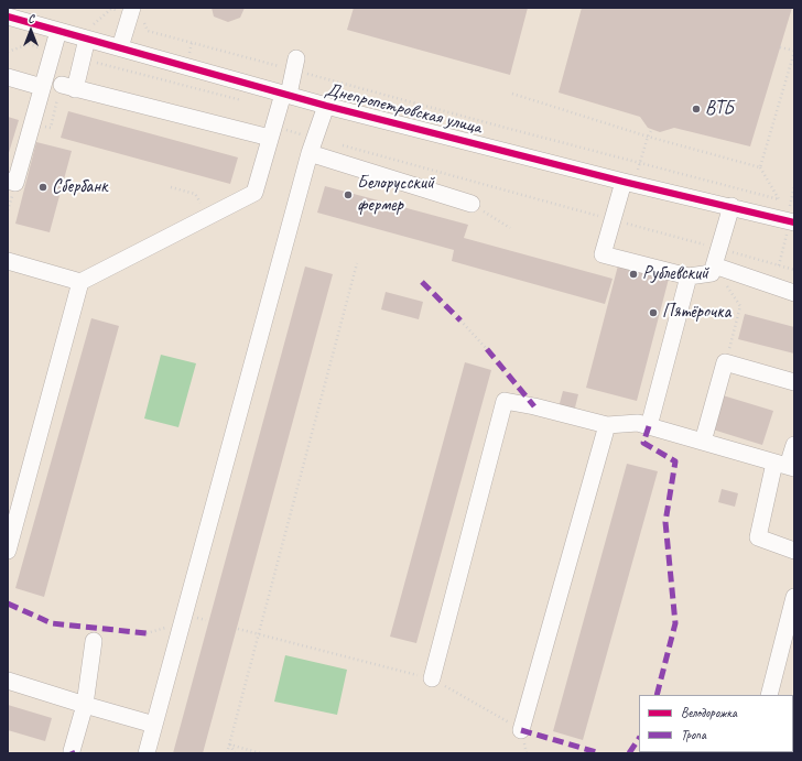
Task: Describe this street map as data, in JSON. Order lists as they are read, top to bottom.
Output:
{
  "streets": {
    "street": ["Днепропетровская улица"]
  },
  "places": [
    "ВТБ",
    "Сбербанк",
    "Белорусский фермер",
    "Рублевский",
    "Пятёрочка"
  ],
  "legend": ["Велодорожка", "Тропа"],
  "north": "top"
}
